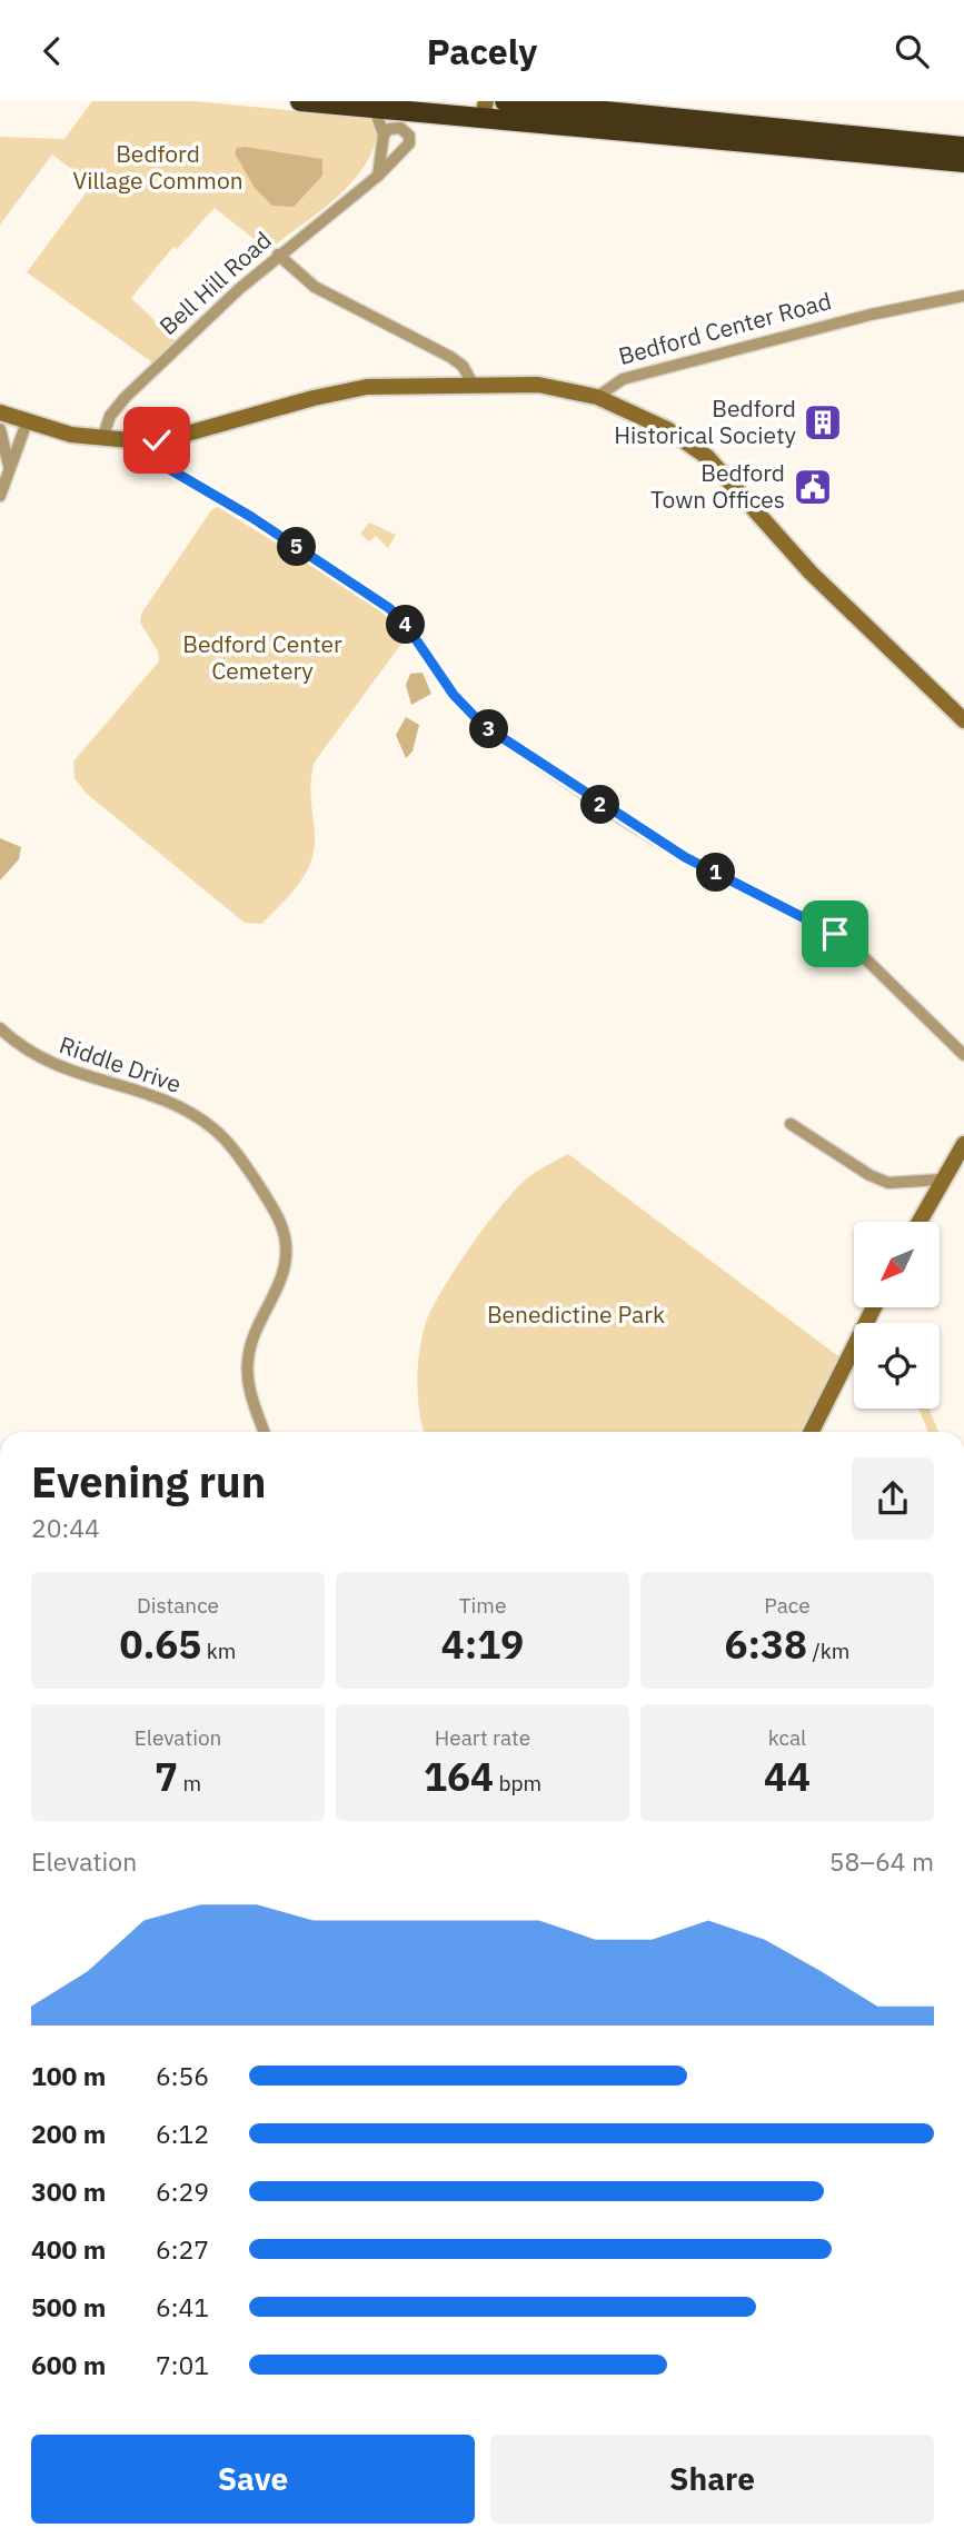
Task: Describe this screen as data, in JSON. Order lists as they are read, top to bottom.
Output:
{
  "streets": {
    "street": ["Bell Hill Road", "Bedford Center Road", "Riddle Drive"]
  },
  "parks": ["Bedford Village Common", "Bedford Center Cemetery", "Benedictine Park"],
  "places": {
    "building": ["Bedford Historical Society"],
    "public building": ["Bedford Town Offices"]
  },
  "north": "bottom left",
  "page": {
    "header": "Pacely",
    "pins": [
      "5",
      "4",
      "3",
      "2",
      "1"
    ],
    "heading": ["Evening run", "20:44"],
    "stats": [
      ["Distance", "0.65 km"],
      ["Time", "4:19"],
      ["Pace", "6:38 /km"],
      ["Elevation", "7 m"],
      ["Heart rate", "164 bpm"],
      ["kcal", "44"]
    ],
    "chart": ["Elevation", "58–64 m"],
    "list": [
      {
        "name": "100 m",
        "note": "6:56"
      },
      {
        "name": "200 m",
        "note": "6:12"
      },
      {
        "name": "300 m",
        "note": "6:29"
      },
      {
        "name": "400 m",
        "note": "6:27"
      },
      {
        "name": "500 m",
        "note": "6:41"
      },
      {
        "name": "600 m",
        "note": "7:01"
      }
    ],
    "buttons": ["Save", "Share"]
  }
}
